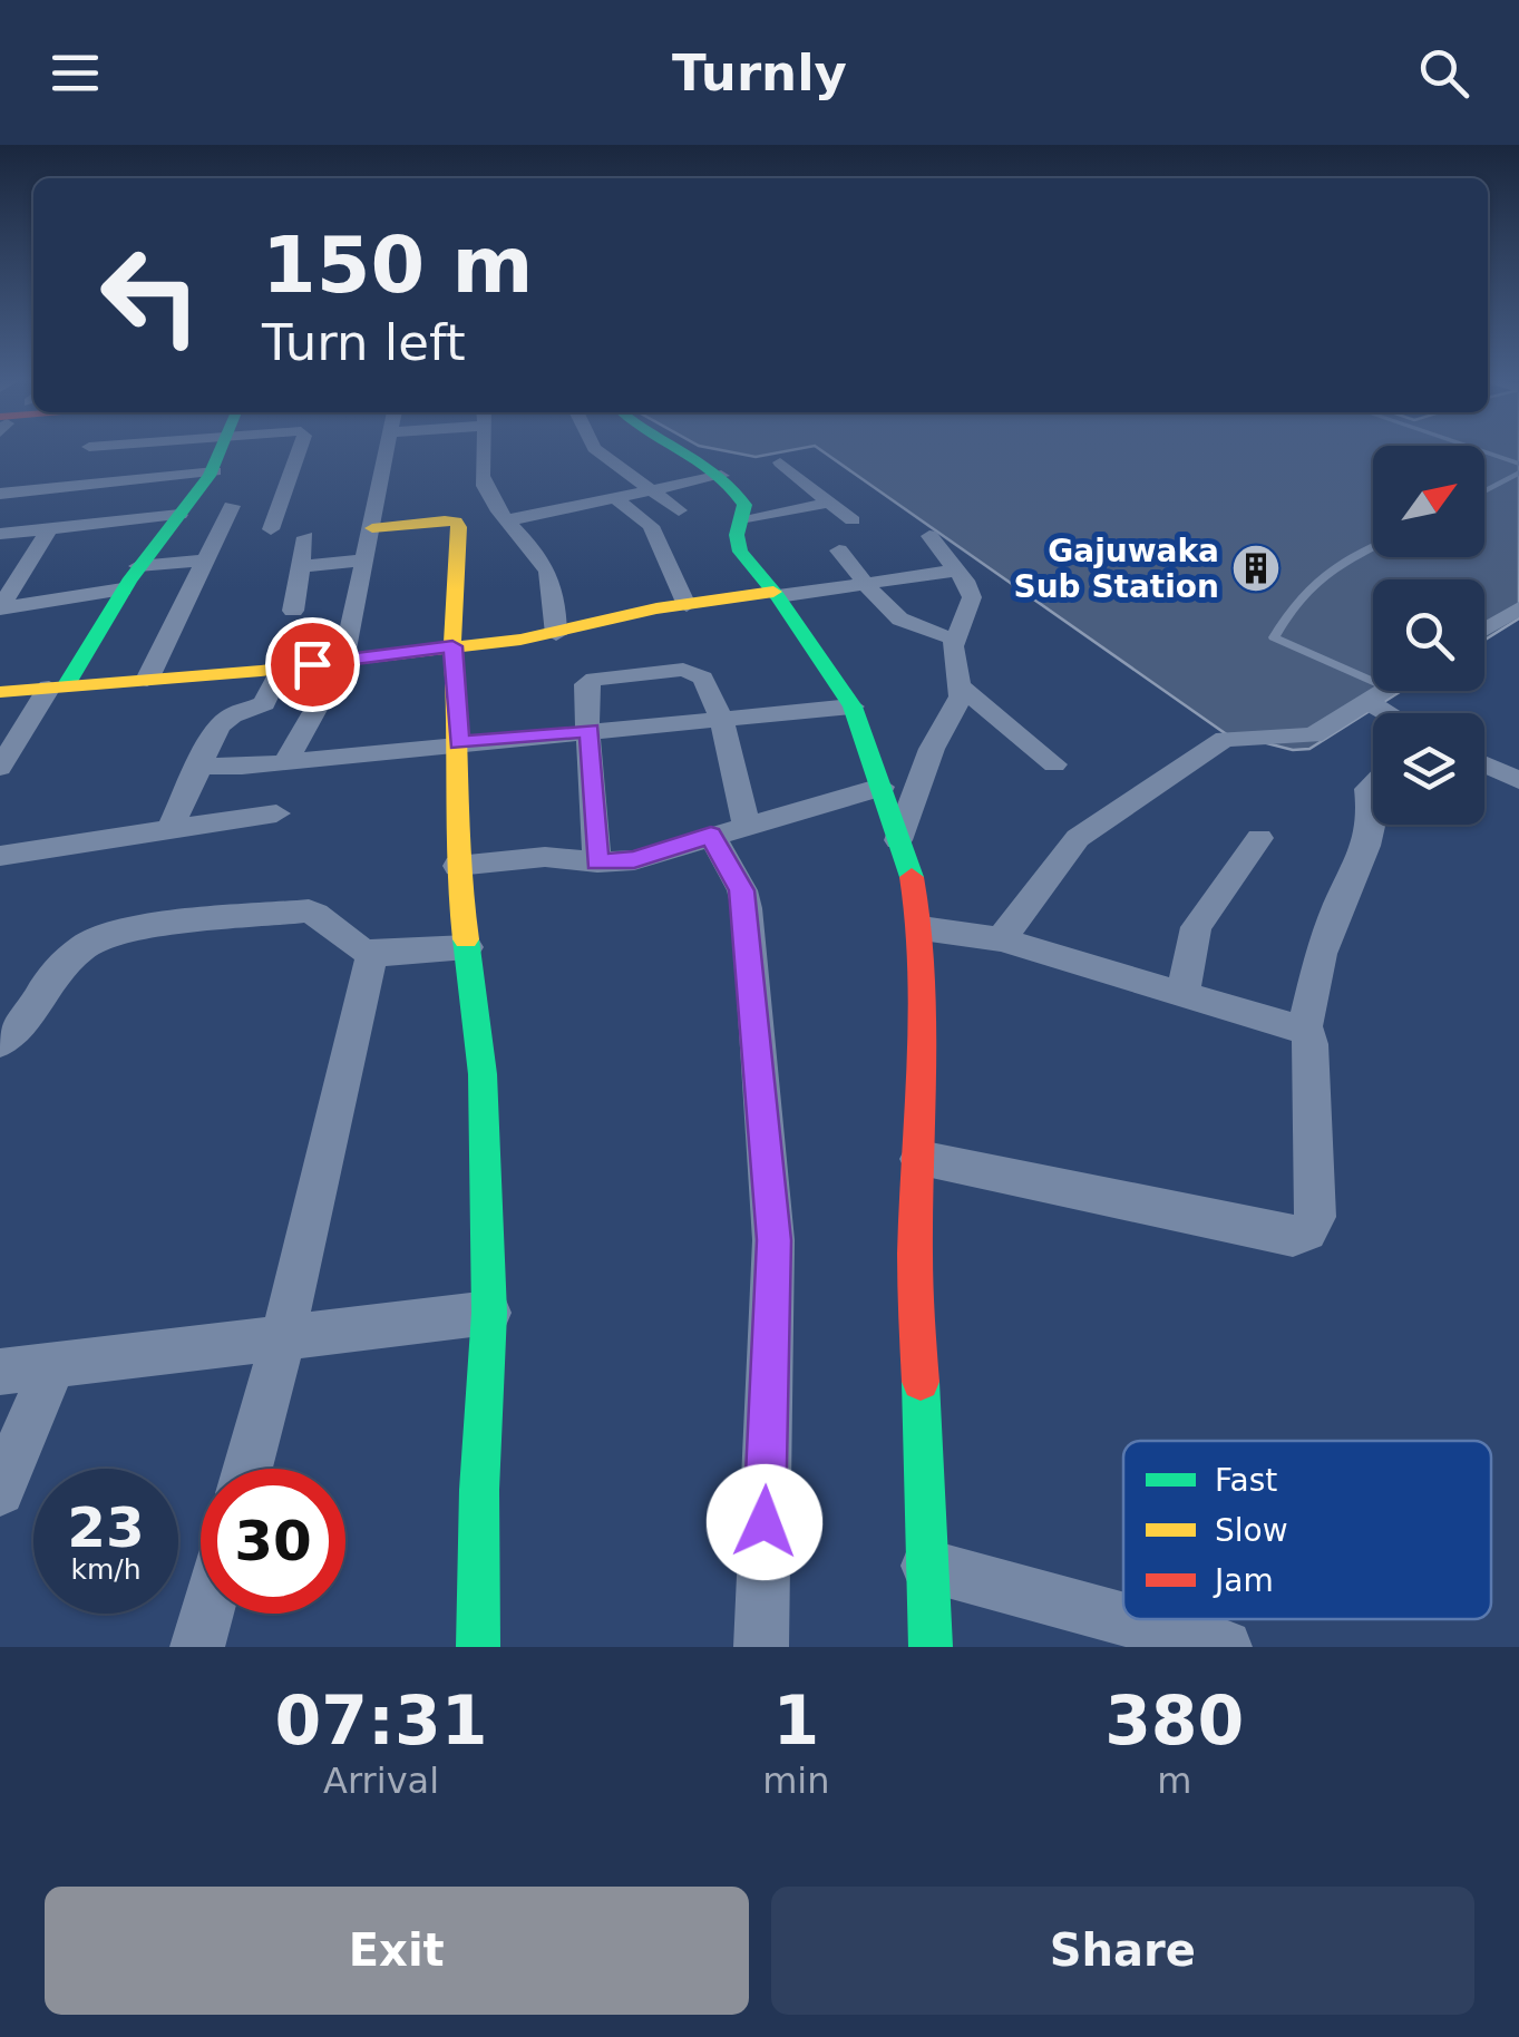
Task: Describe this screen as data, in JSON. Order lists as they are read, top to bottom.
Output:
{
  "places": {
    "building": ["Gajuwaka Sub Station"]
  },
  "legend": ["Fast", "Slow", "Jam"],
  "north": "top right",
  "page": {
    "header": "Turnly",
    "turn": ["150 m", "Turn left"],
    "speed": "23 km/h",
    "limit": "30",
    "eta": [
      "07:31",
      "Arrival",
      "1",
      "min",
      "380",
      "m"
    ],
    "buttons": ["Exit", "Share"]
  }
}
